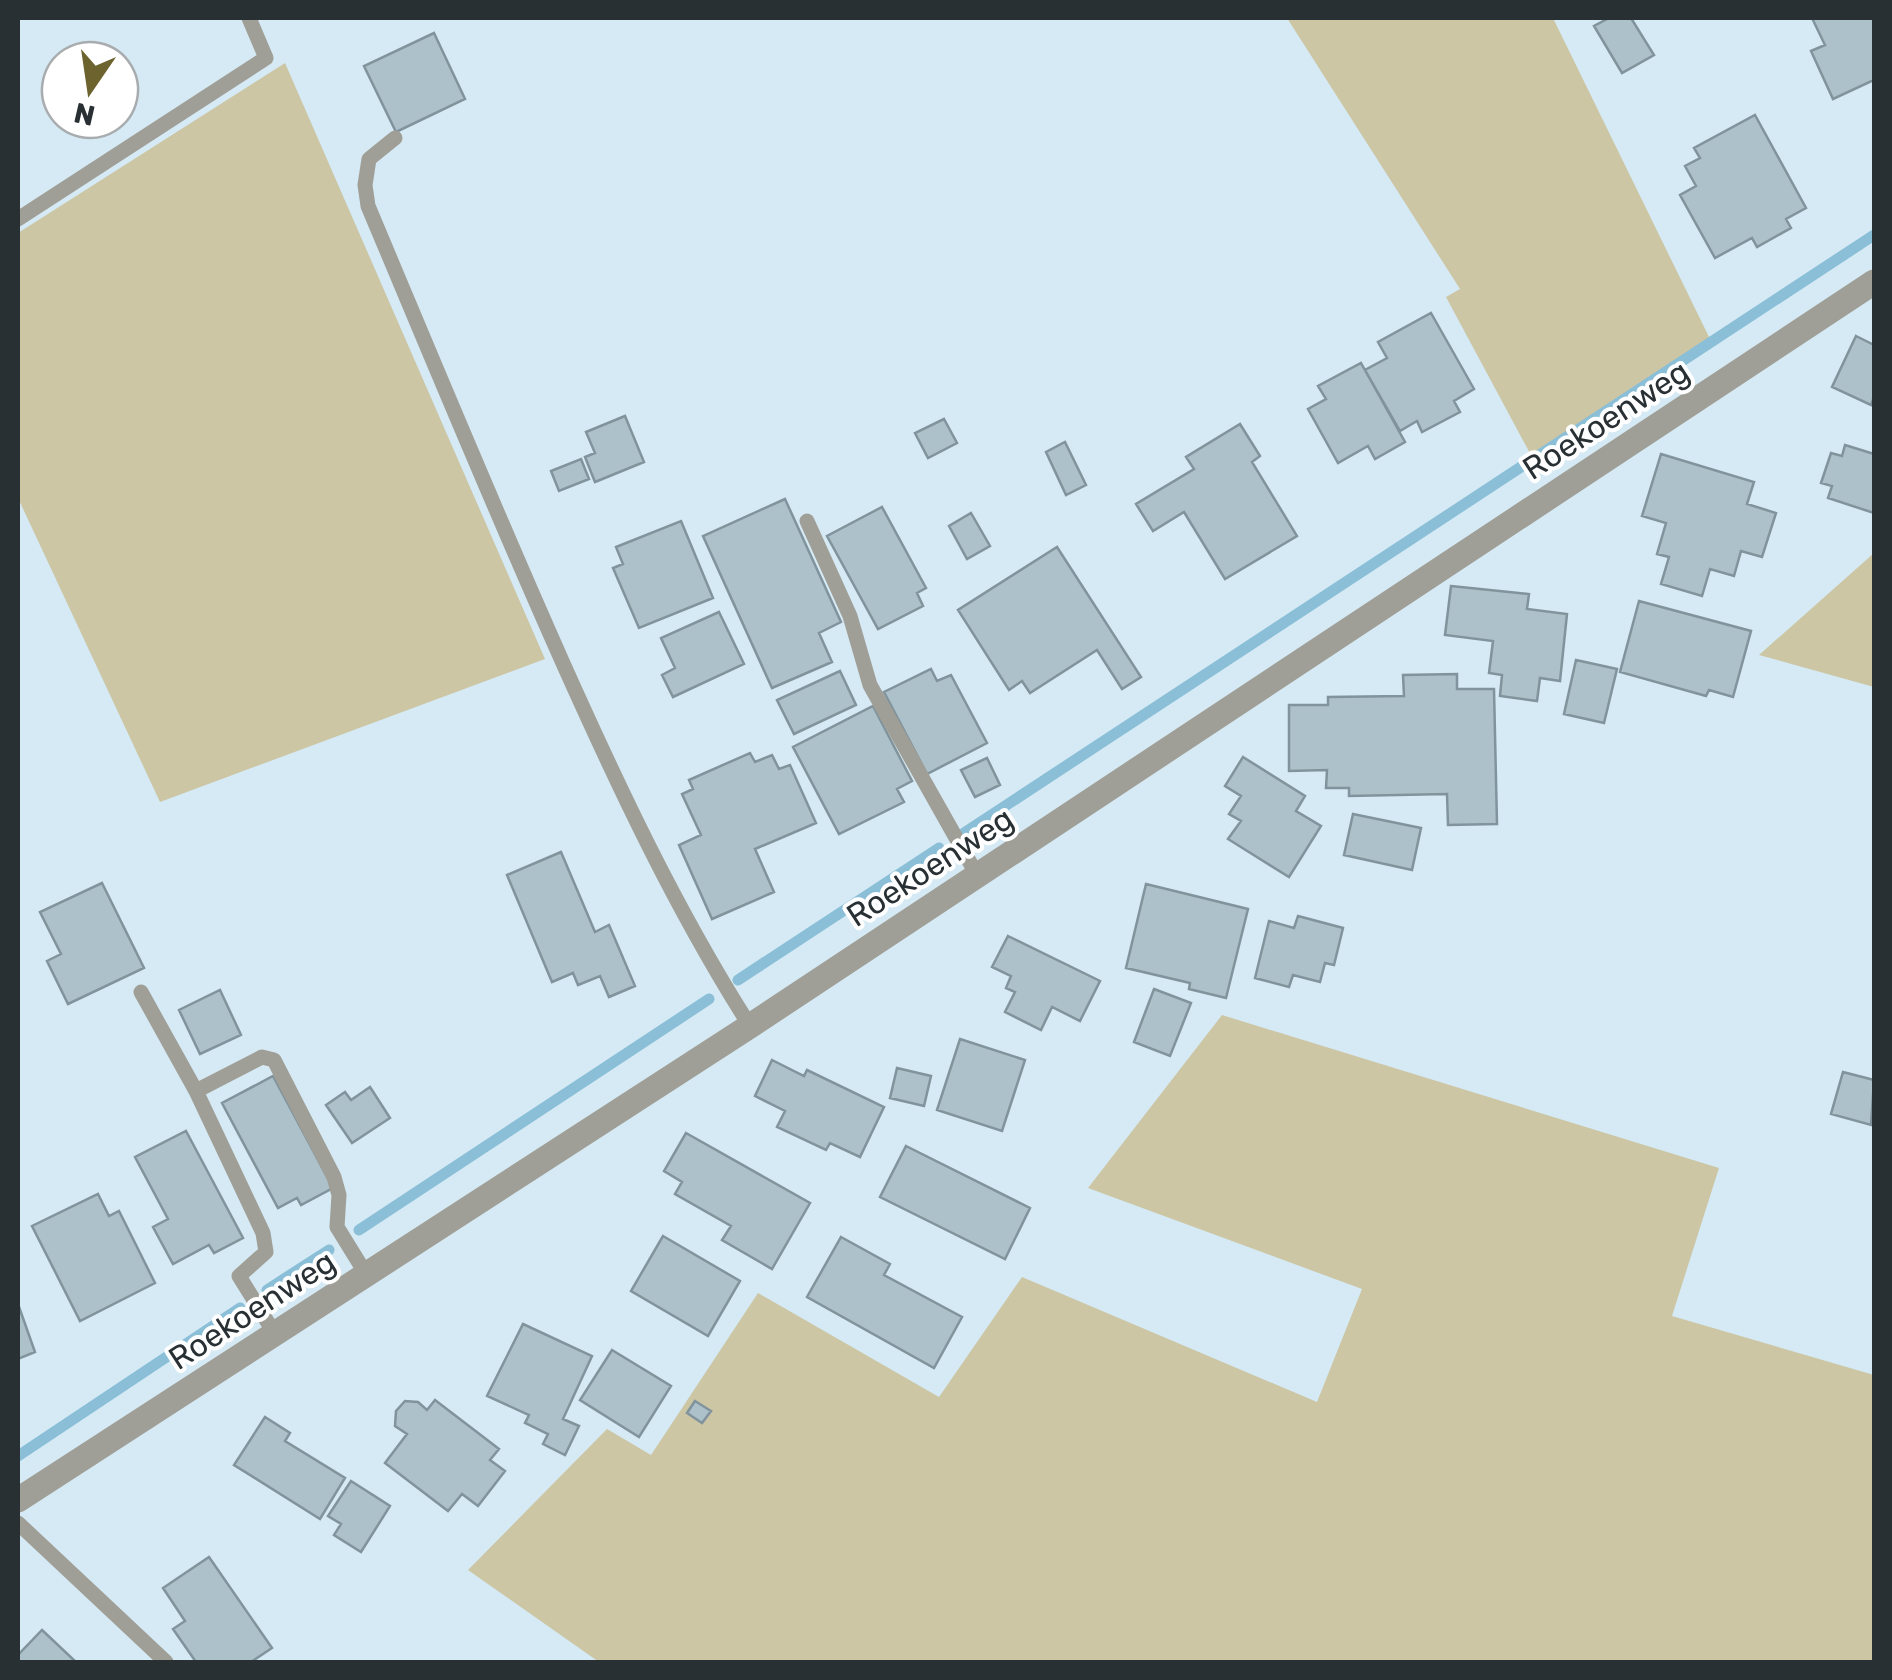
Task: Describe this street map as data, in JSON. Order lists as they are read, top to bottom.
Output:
{
  "streets": {
    "street": ["Roekoenweg"]
  },
  "north": "bottom"
}
